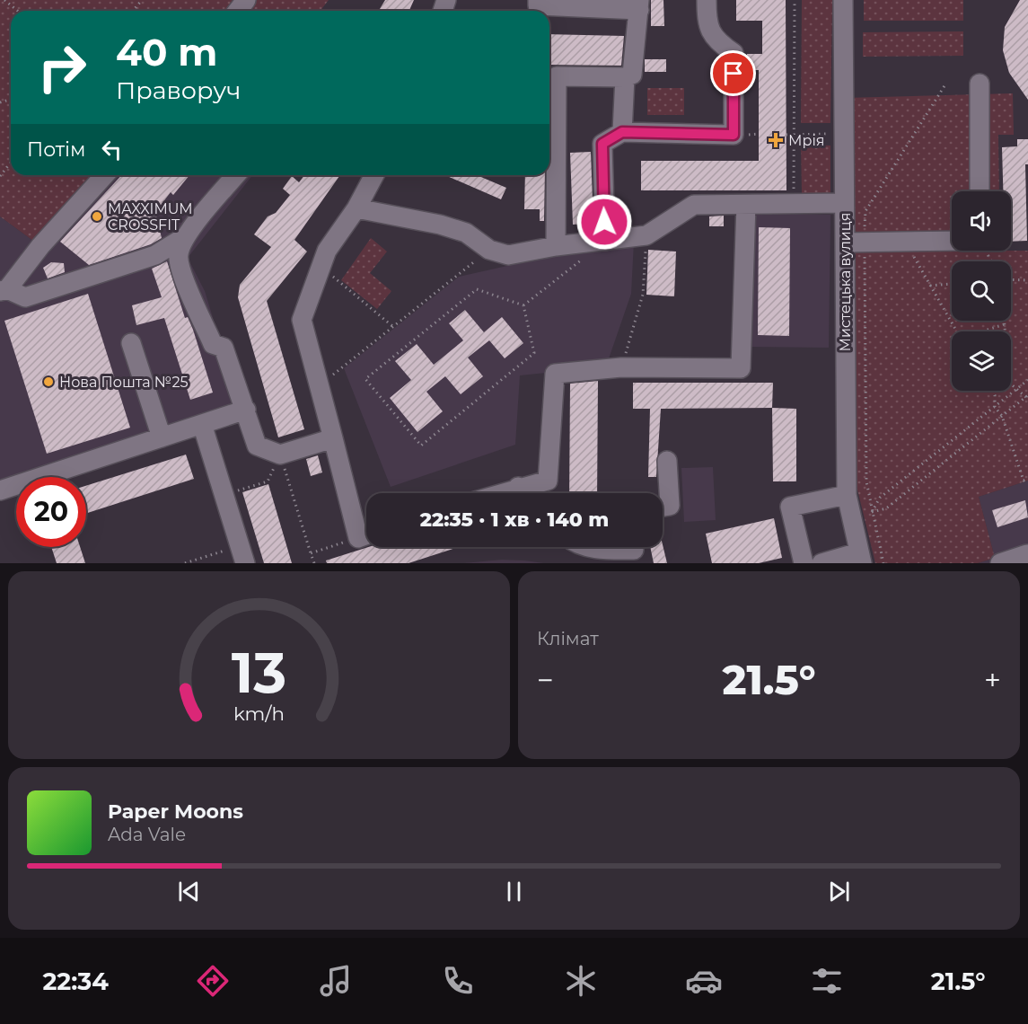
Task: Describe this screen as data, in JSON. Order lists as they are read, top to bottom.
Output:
{
  "streets": {
    "street": ["Мистецька вулиця"]
  },
  "places": {
    "health": ["Мрія"],
    "other": ["MAXXIMUM CROSSFIT", "Нова Пошта №25"]
  },
  "page": {
    "turn": ["40 m", "Праворуч"],
    "then": "Потім",
    "limit": "20",
    "trip": "22:35 · 1 хв · 140 m",
    "tile": "Клімат",
    "heat": ["−", "21.5°", "+"],
    "song": ["Paper Moons", "Ada Vale"],
    "tabs": ["22:34", "21.5°"],
    "gauge": ["13", "km/h"]
  }
}
